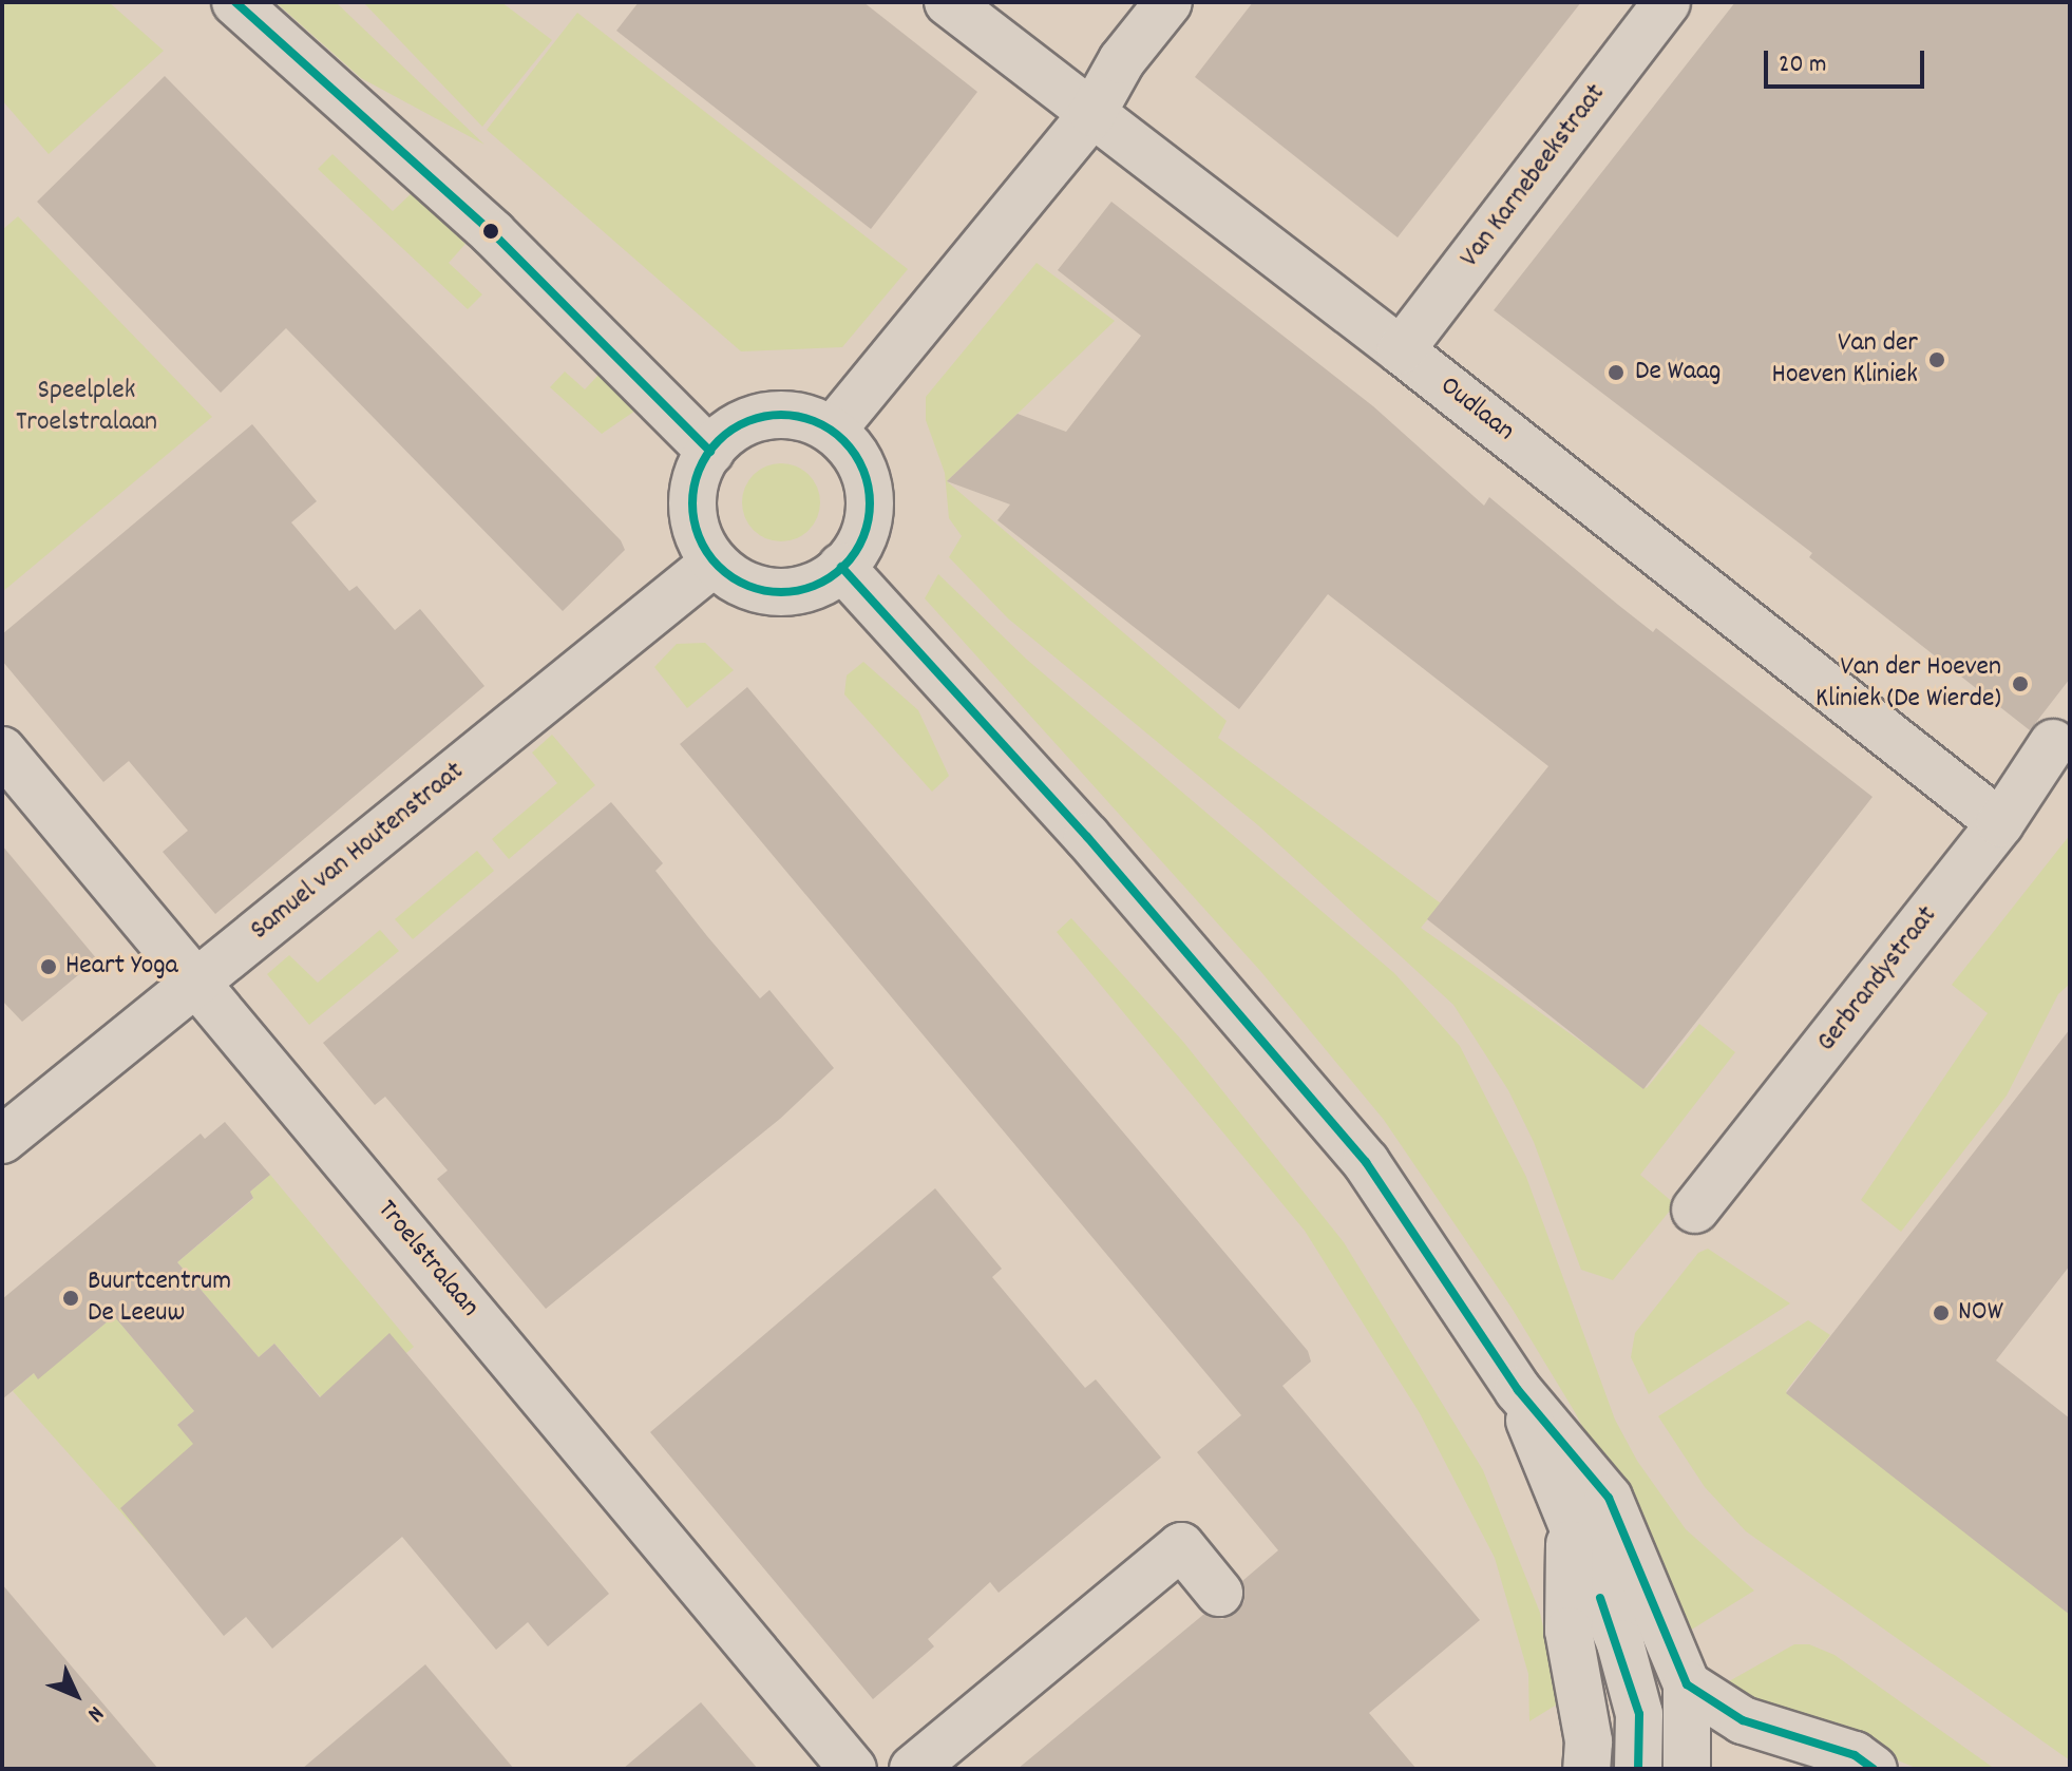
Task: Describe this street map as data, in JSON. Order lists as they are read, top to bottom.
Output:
{
  "streets": {
    "street": [
      "Van Karnebeekstraat",
      "Oudlaan",
      "Samuel van Houtenstraat",
      "Gerbrandystraat",
      "Troelstralaan"
    ]
  },
  "crossings": [
    ["Van Karnebeekstraat", "Oudlaan"],
    ["Oudlaan", "Gerbrandystraat"],
    ["Samuel van Houtenstraat", "Troelstralaan"]
  ],
  "parks": ["Speelplek Troelstralaan"],
  "places": [
    "Van der Hoeven Kliniek",
    "De Waag",
    "Van der Hoeven Kliniek (De Wierde)",
    "Heart Yoga",
    "Buurtcentrum De Leeuw",
    "NOW"
  ],
  "scale_bar": "20 m",
  "north": "bottom right"
}
